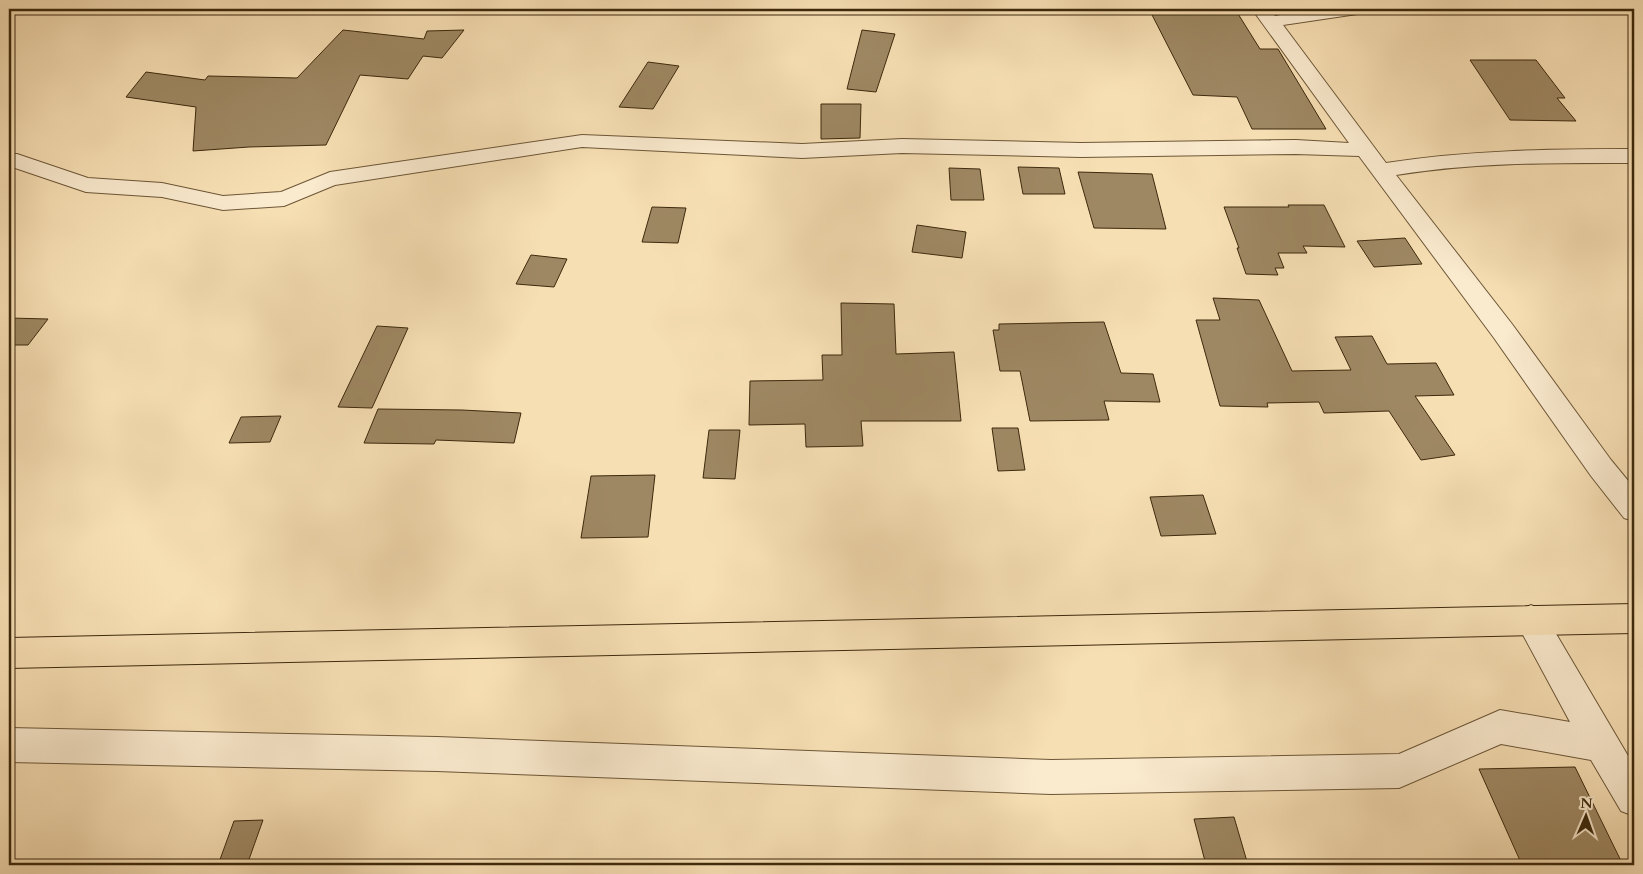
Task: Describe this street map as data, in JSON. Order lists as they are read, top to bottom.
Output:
{
  "north": "top"
}
